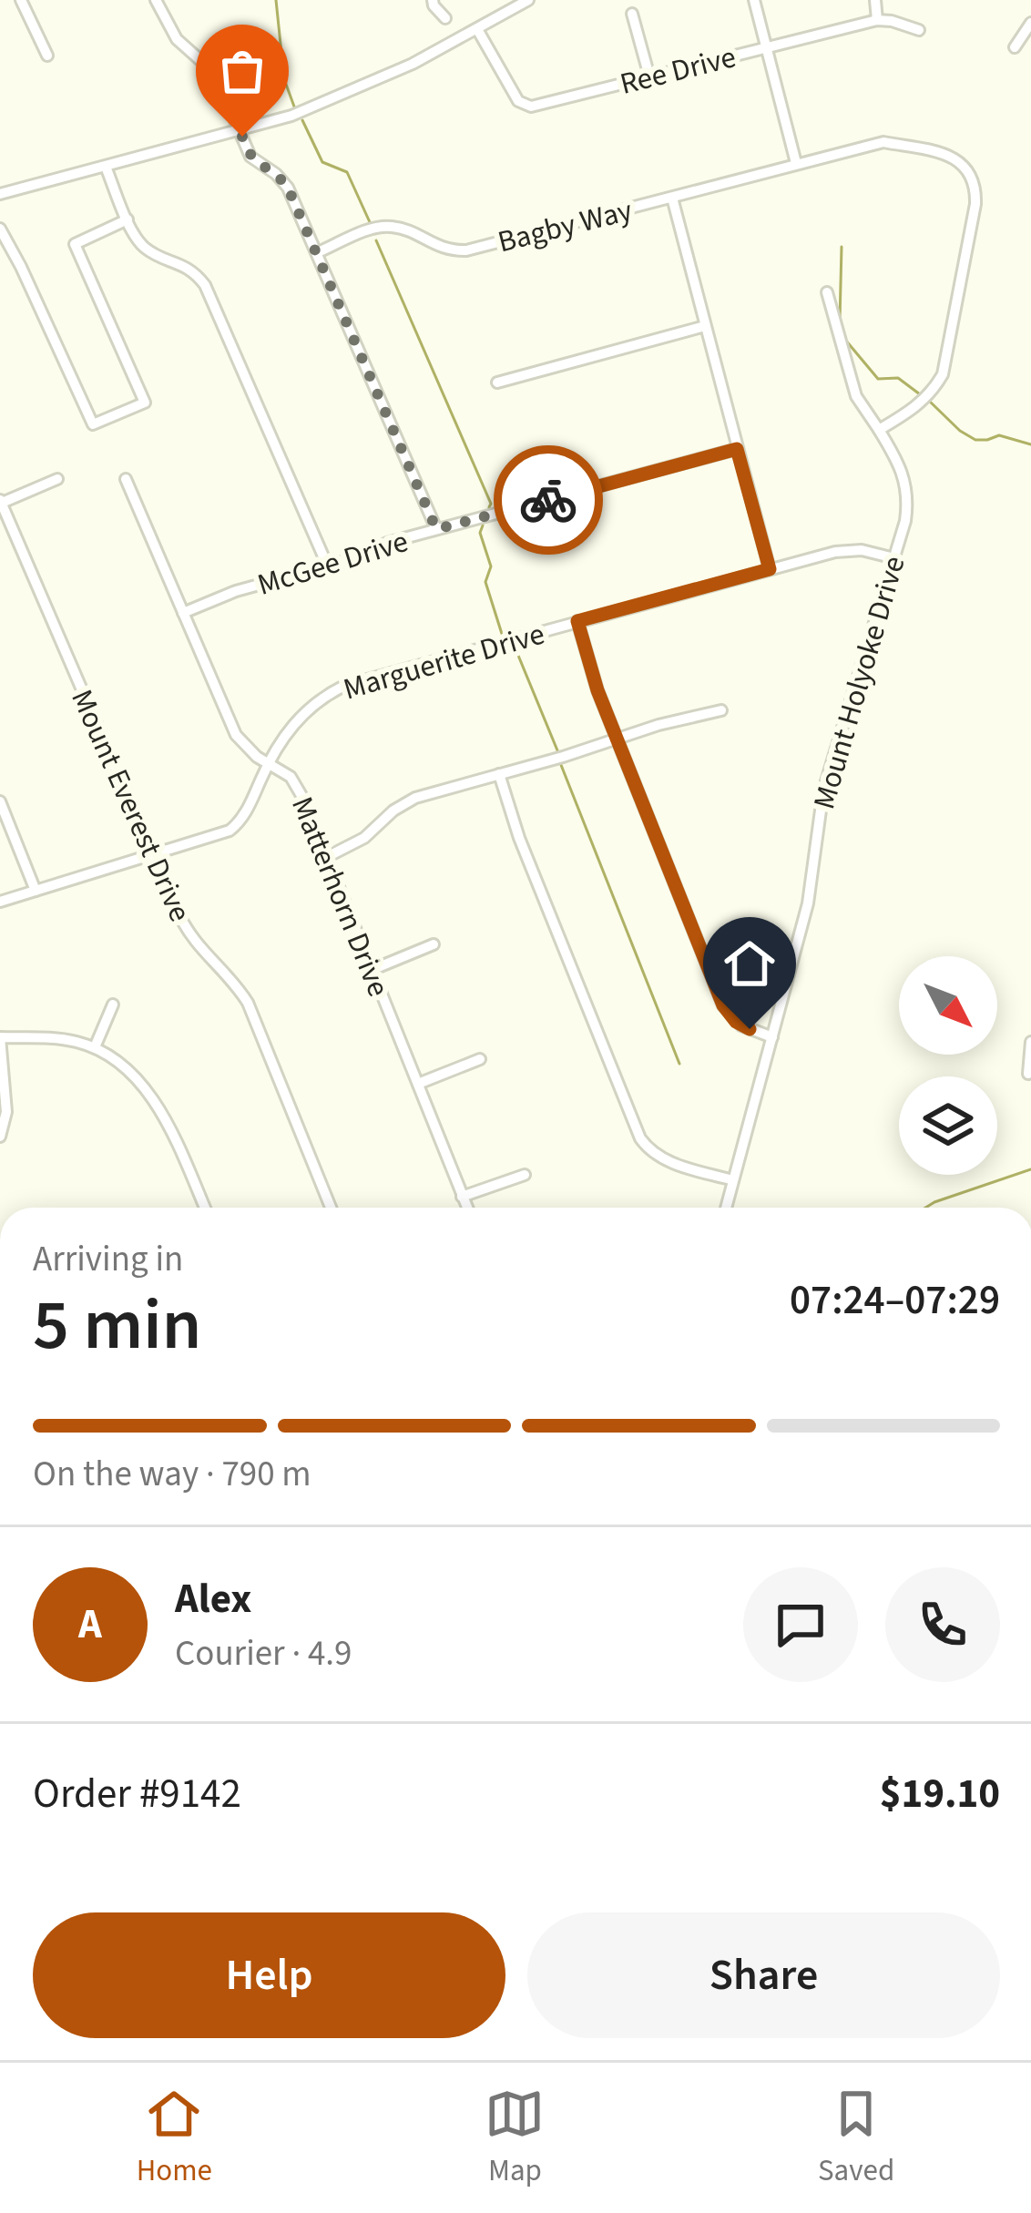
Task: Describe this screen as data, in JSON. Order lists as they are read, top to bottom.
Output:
{
  "streets": {
    "street": [
      "Ree Drive",
      "Bagby Way",
      "McGee Drive",
      "Marguerite Drive",
      "Mount Holyoke Drive",
      "Mount Everest Drive",
      "Matterhorn Drive"
    ]
  },
  "crossings": [
    ["Bagby Way", "Mount Holyoke Drive"],
    ["McGee Drive", "Matterhorn Drive"],
    ["Marguerite Drive", "Mount Holyoke Drive"],
    ["Marguerite Drive", "Mount Everest Drive"],
    ["Marguerite Drive", "Matterhorn Drive"]
  ],
  "north": "bottom right",
  "page": {
    "heading": ["5 min", "Arriving in", "07:24–07:29"],
    "panel": [
      "Alex",
      "Courier · 4.9",
      "Order #9142",
      "$19.10"
    ],
    "bar": "On the way · 790 m",
    "round": "A",
    "buttons": ["Help", "Share"],
    "tabs": ["Home", "Map", "Saved"]
  }
}
